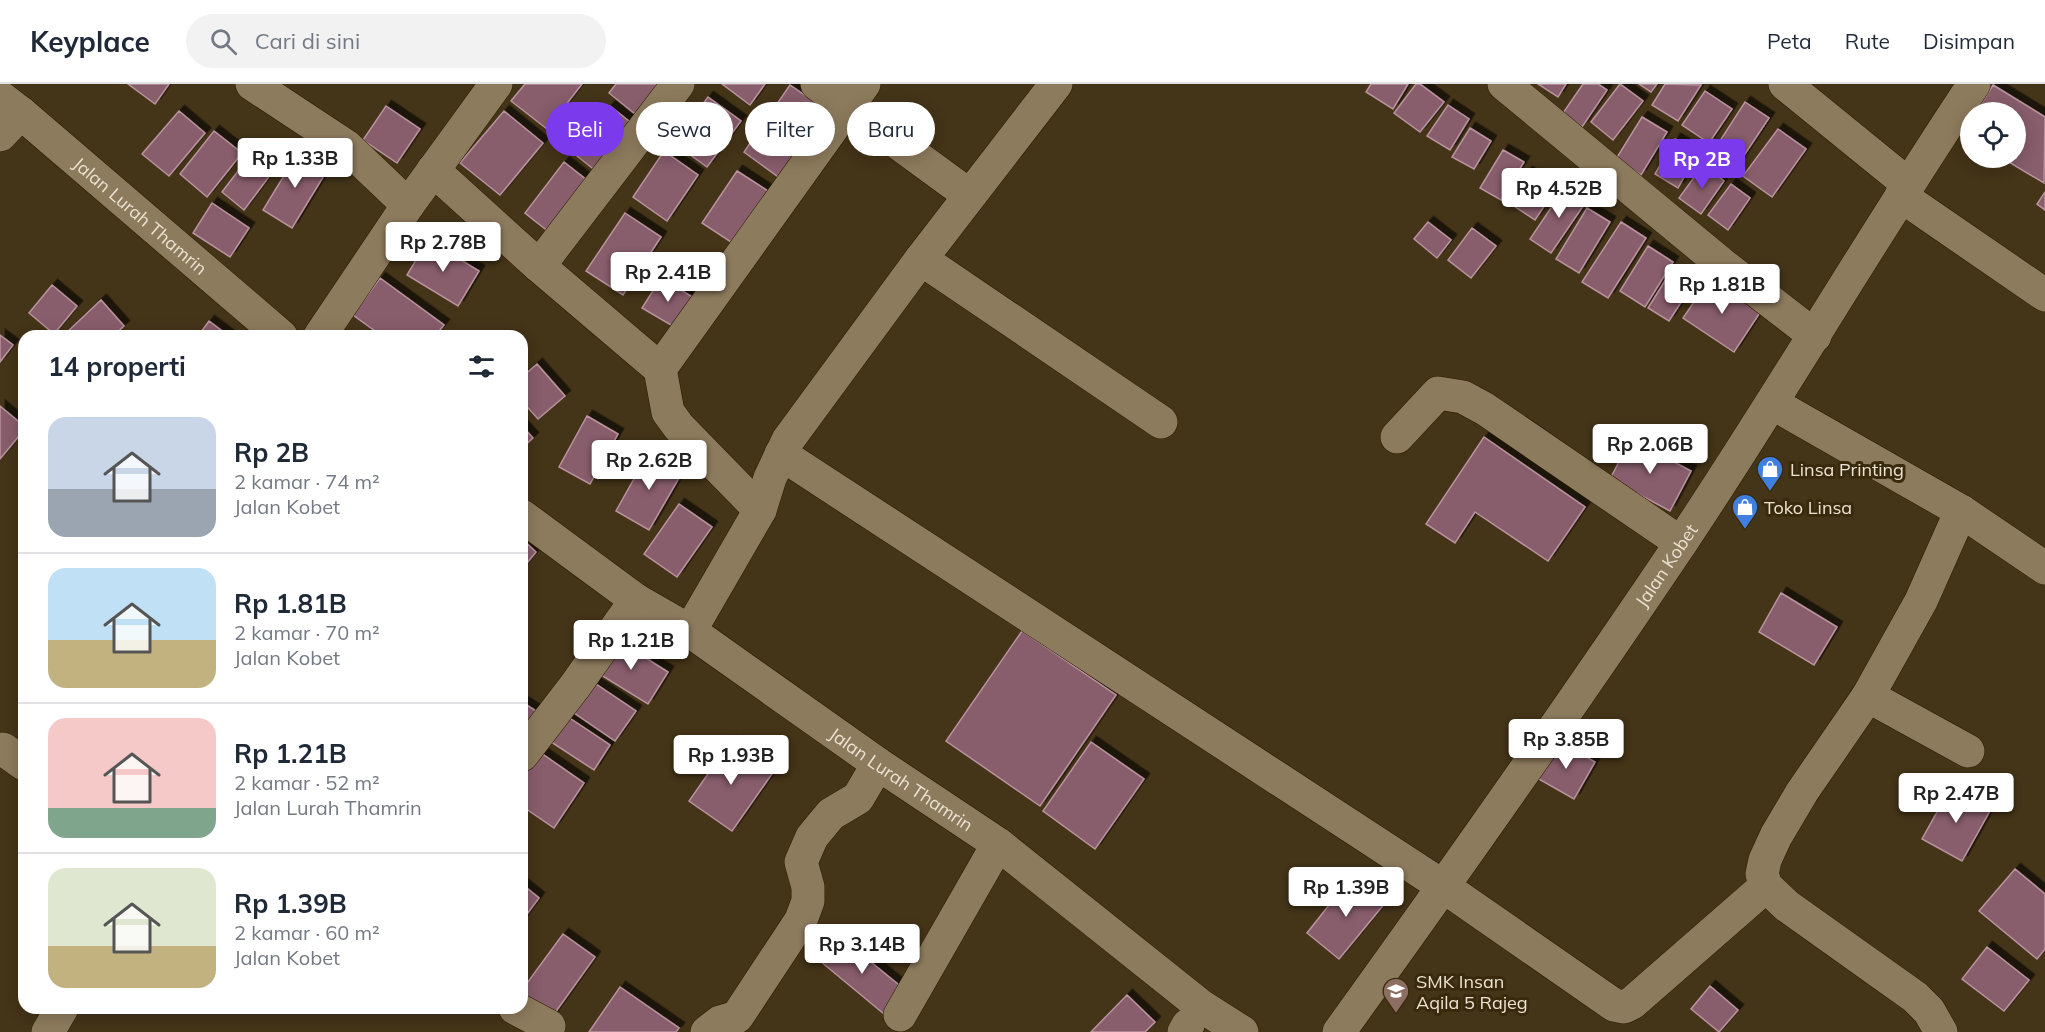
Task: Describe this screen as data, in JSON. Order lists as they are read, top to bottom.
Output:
{
  "streets": {
    "street": ["Jalan Lurah Thamrin", "Jalan Kobet"]
  },
  "places": {
    "shop": ["Linsa Printing", "Toko Linsa"],
    "school or university": ["SMK Insan Aqila 5 Rajeg"]
  },
  "page": {
    "header": "Keyplace",
    "search": "Cari di sini",
    "nav": ["Peta", "Rute", "Disimpan"],
    "chip": [
      "Beli",
      "Sewa",
      "Filter",
      "Baru"
    ],
    "price": [
      "Rp 1.33B",
      "Rp 2B",
      "Rp 4.52B",
      "Rp 2.78B",
      "Rp 2.41B",
      "Rp 1.81B",
      "Rp 2.06B",
      "Rp 2.62B",
      "Rp 1.21B",
      "Rp 3.85B",
      "Rp 1.93B",
      "Rp 2.47B",
      "Rp 1.39B",
      "Rp 3.14B"
    ],
    "heading": "14 properti",
    "list": [
      {
        "name": "Rp 2B",
        "note": "2 kamar · 74 m² · Jalan Kobet"
      },
      {
        "name": "Rp 1.81B",
        "note": "2 kamar · 70 m² · Jalan Kobet"
      },
      {
        "name": "Rp 1.21B",
        "note": "2 kamar · 52 m² · Jalan Lurah Thamrin"
      },
      {
        "name": "Rp 1.39B",
        "note": "2 kamar · 60 m² · Jalan Kobet"
      }
    ]
  }
}
